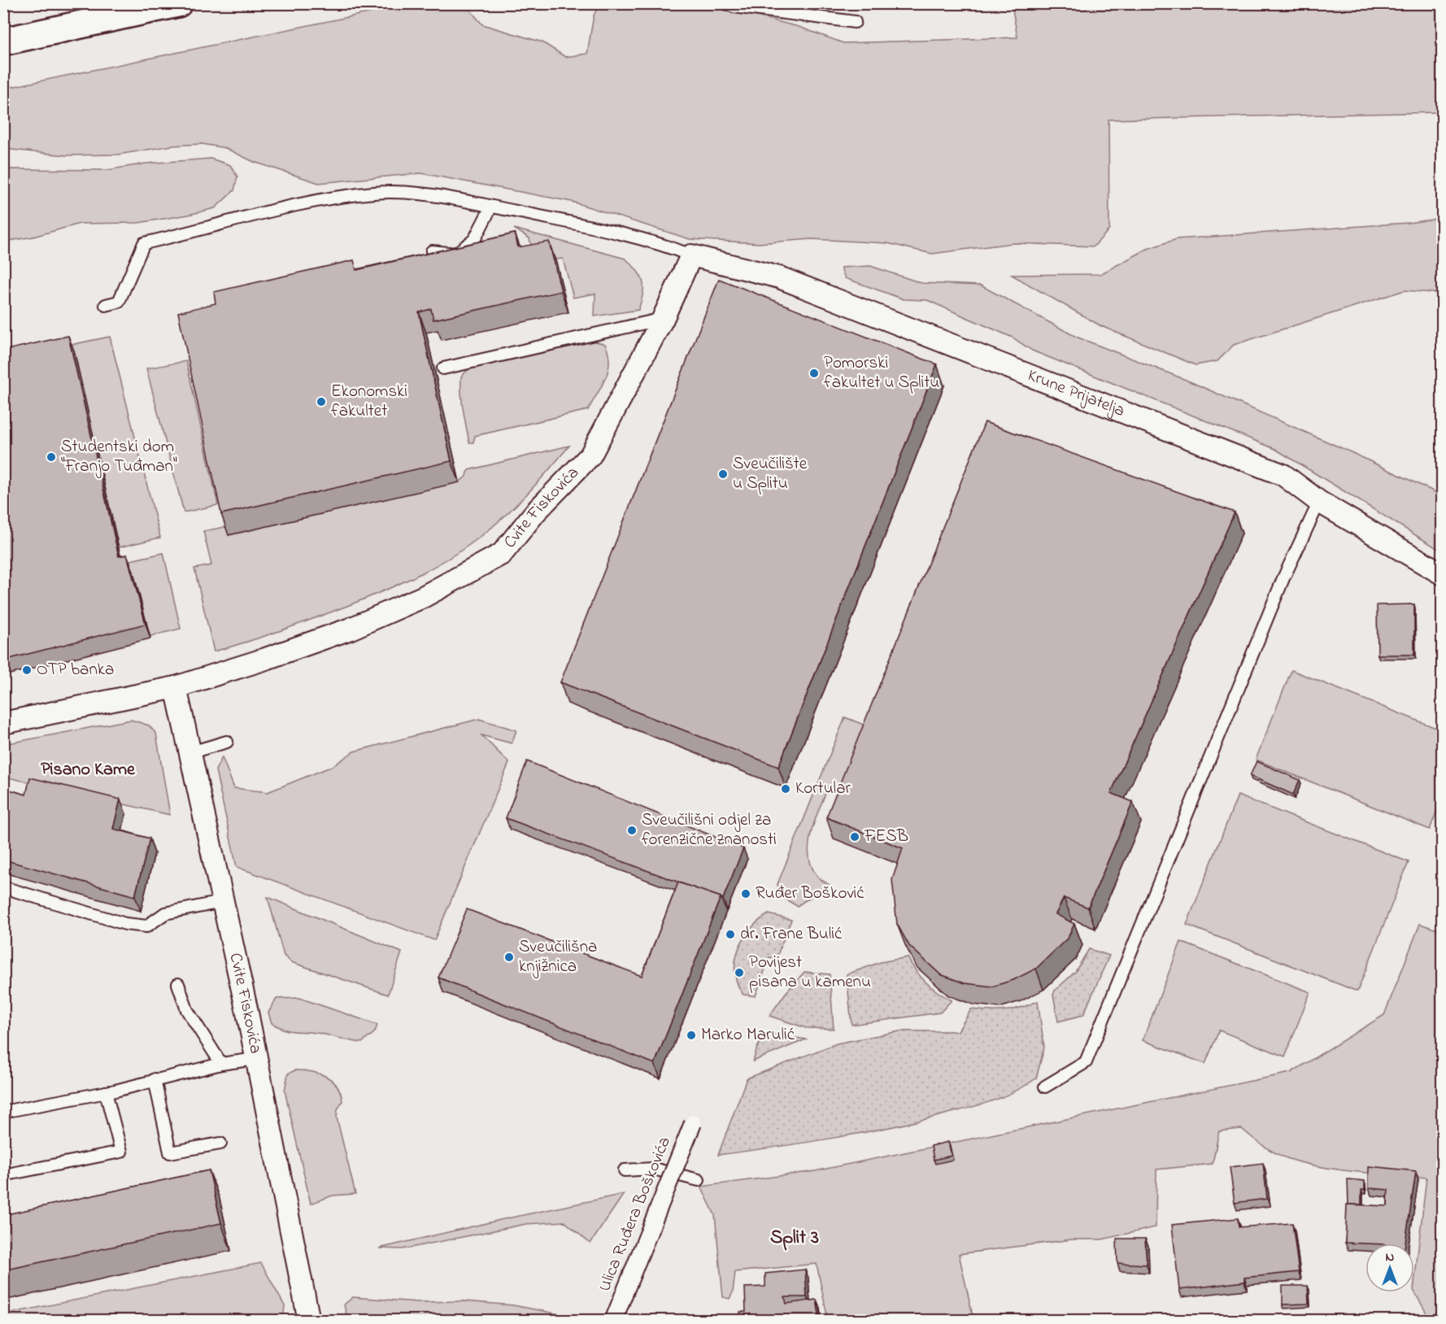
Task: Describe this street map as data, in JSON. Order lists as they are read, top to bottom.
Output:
{
  "streets": {
    "street": ["Krune Prijatelja", "Cvite Fiskovića", "Ulica Ruđera Boškovića"]
  },
  "crossings": [
    ["Krune Prijatelja", "Cvite Fiskovića"]
  ],
  "districts": ["Pisano Kame", "Split 3"],
  "places": [
    "Pomorski fakultet u Splitu",
    "Ekonomski fakultet",
    "Studentski dom \"Franjo Tuđman\"",
    "Sveučilište u Splitu",
    "OTP banka",
    "Kortular",
    "Sveučilišni odjel za forenzične znanosti",
    "FESB",
    "Ruđer Bošković",
    "dr. Frane Bulić",
    "Sveučilišna knjižnica",
    "Povijest pisana u kamenu",
    "Marko Marulić"
  ],
  "north": "top"
}
